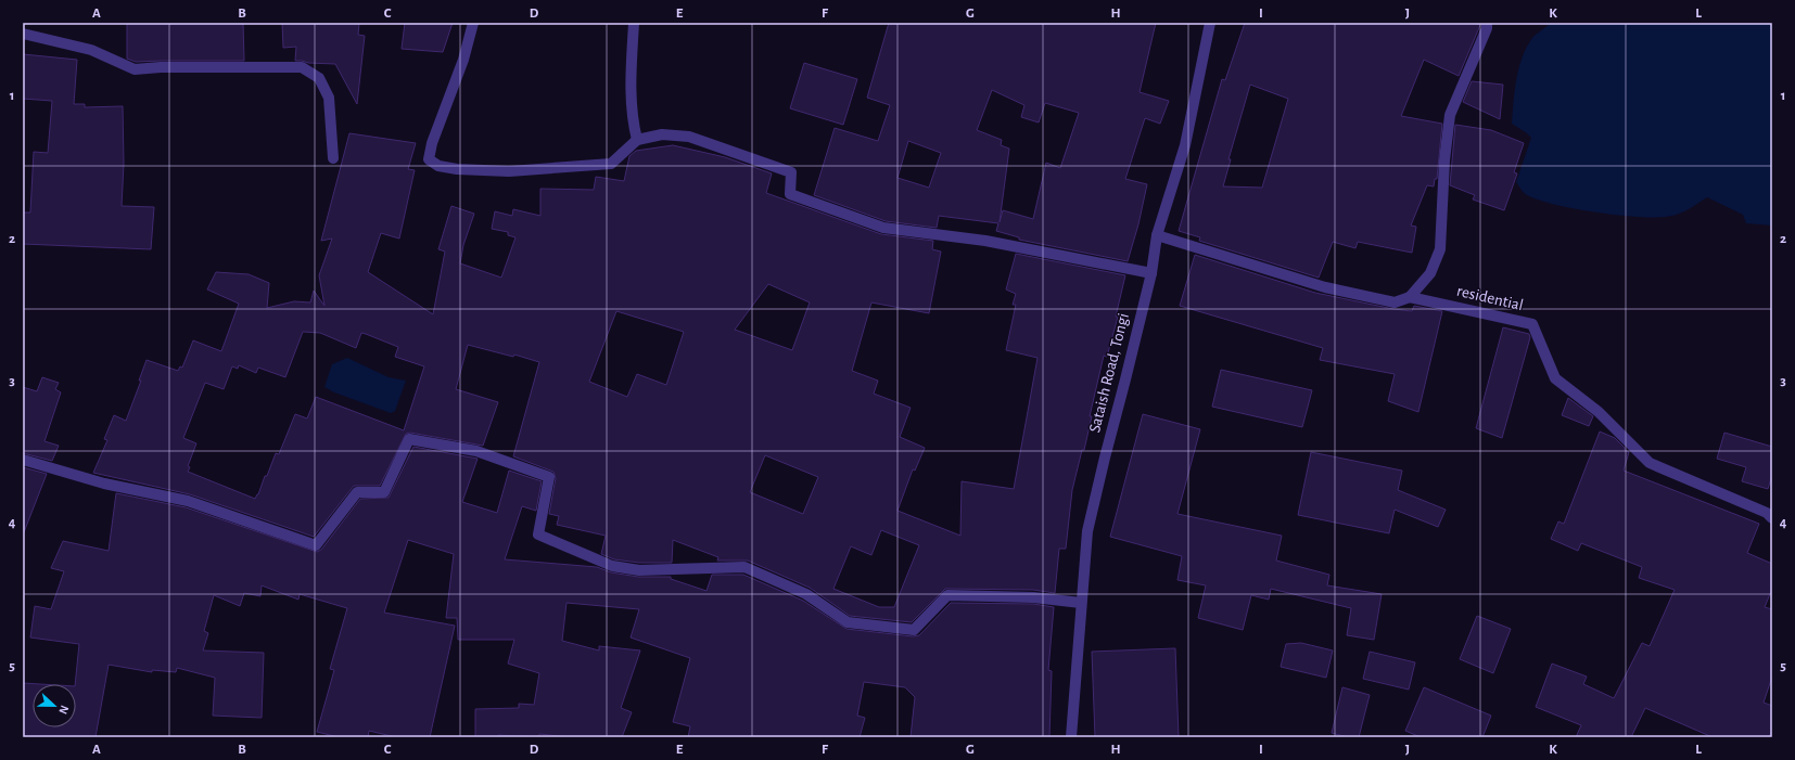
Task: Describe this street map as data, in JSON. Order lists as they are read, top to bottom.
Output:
{
  "streets": {
    "street": ["residential", "Sataish Road, Tongi"]
  },
  "crossings": [
    ["residential", "Sataish Road, Tongi"]
  ],
  "north": "right",
  "grid": {
    "columns": [
      "A",
      "B",
      "C",
      "D",
      "E",
      "F",
      "G",
      "H",
      "I",
      "J",
      "K",
      "L"
    ],
    "rows": [
      "1",
      "2",
      "3",
      "4",
      "5"
    ]
  }
}
